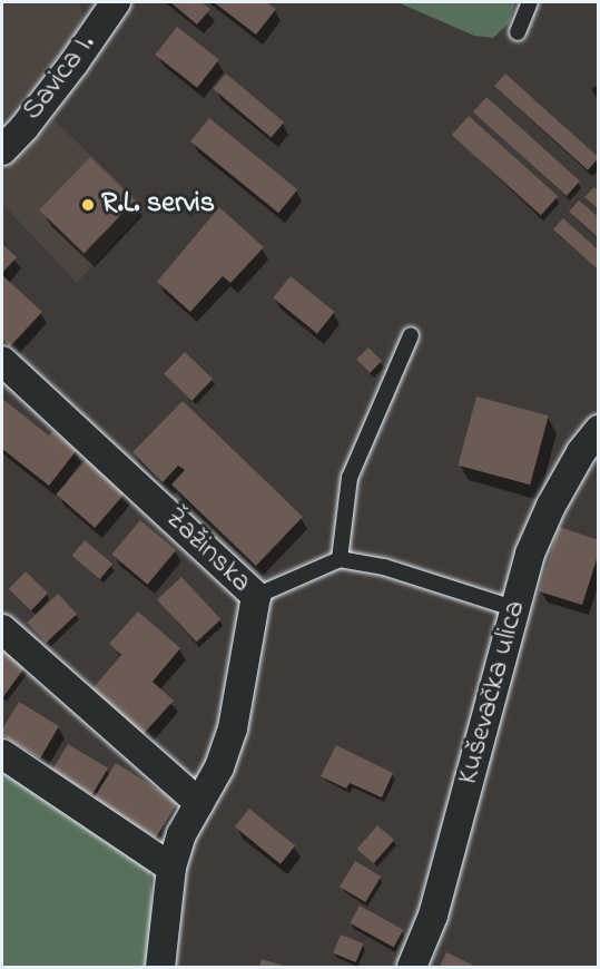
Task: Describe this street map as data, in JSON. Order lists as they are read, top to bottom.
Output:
{
  "streets": {
    "street": ["Savica I.", "Žažinska", "Kuševačka ulica"]
  },
  "places": ["R.L. servis"]
}
